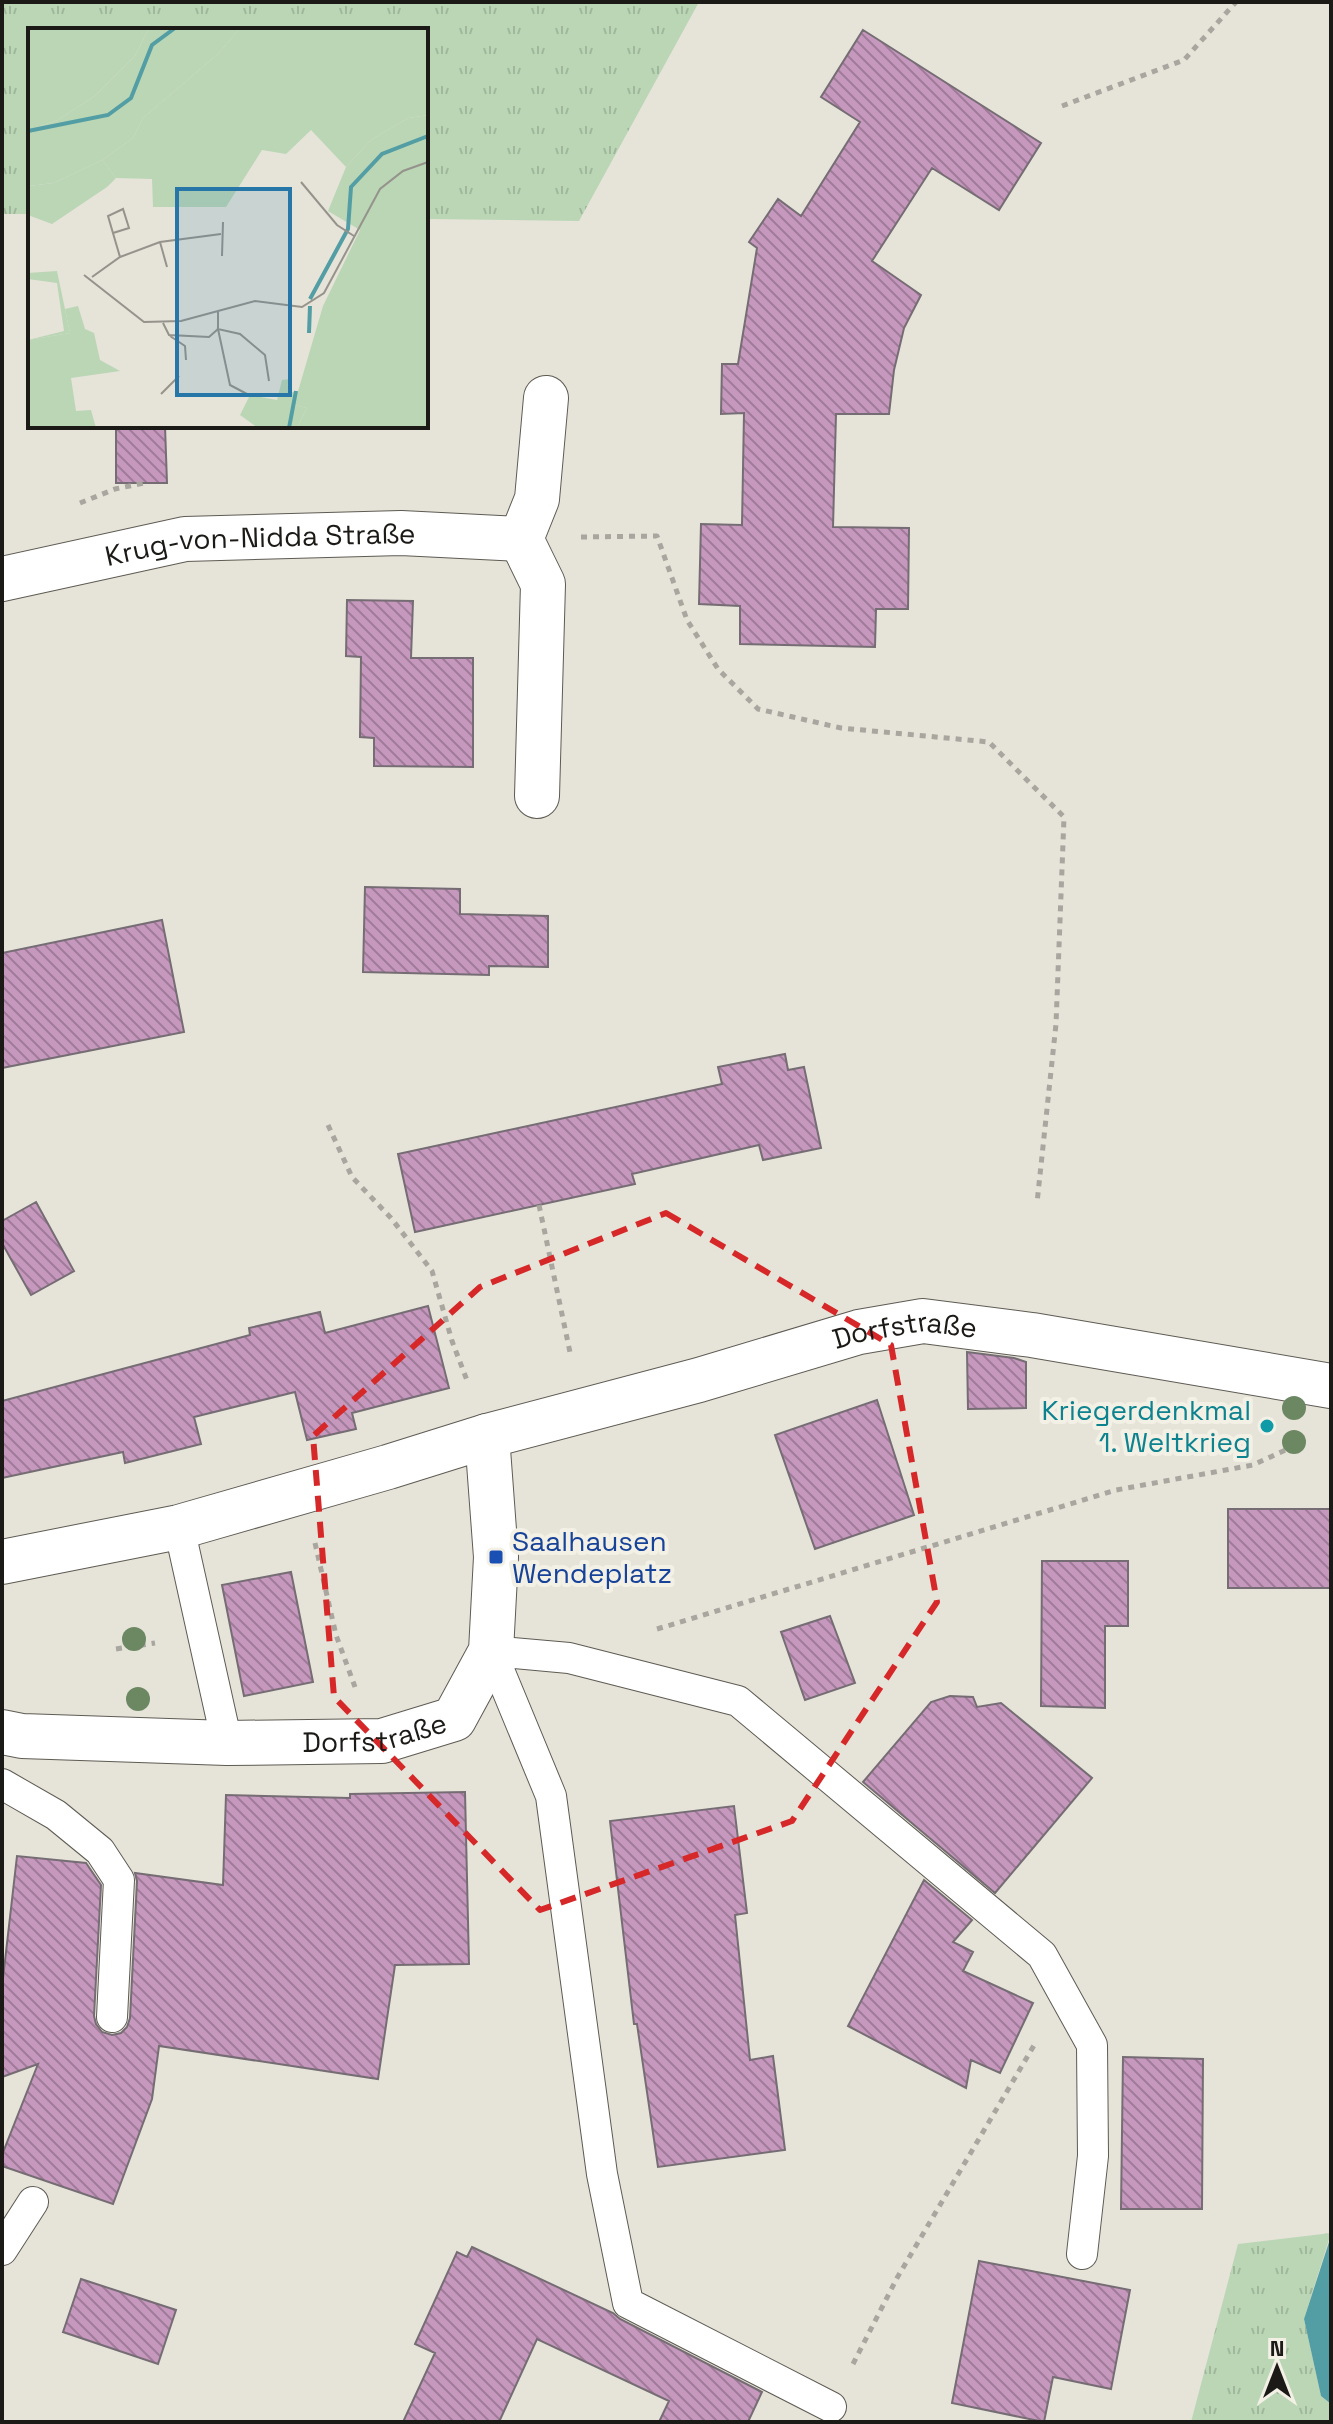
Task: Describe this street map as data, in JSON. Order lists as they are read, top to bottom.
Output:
{
  "streets": {
    "street": ["Krug-von-Nidda Straße", "Dorfstraße"]
  },
  "places": {
    "other": ["Kriegerdenkmal 1. Weltkrieg"],
    "transit": ["Saalhausen Wendeplatz"]
  },
  "north": "top"
}
